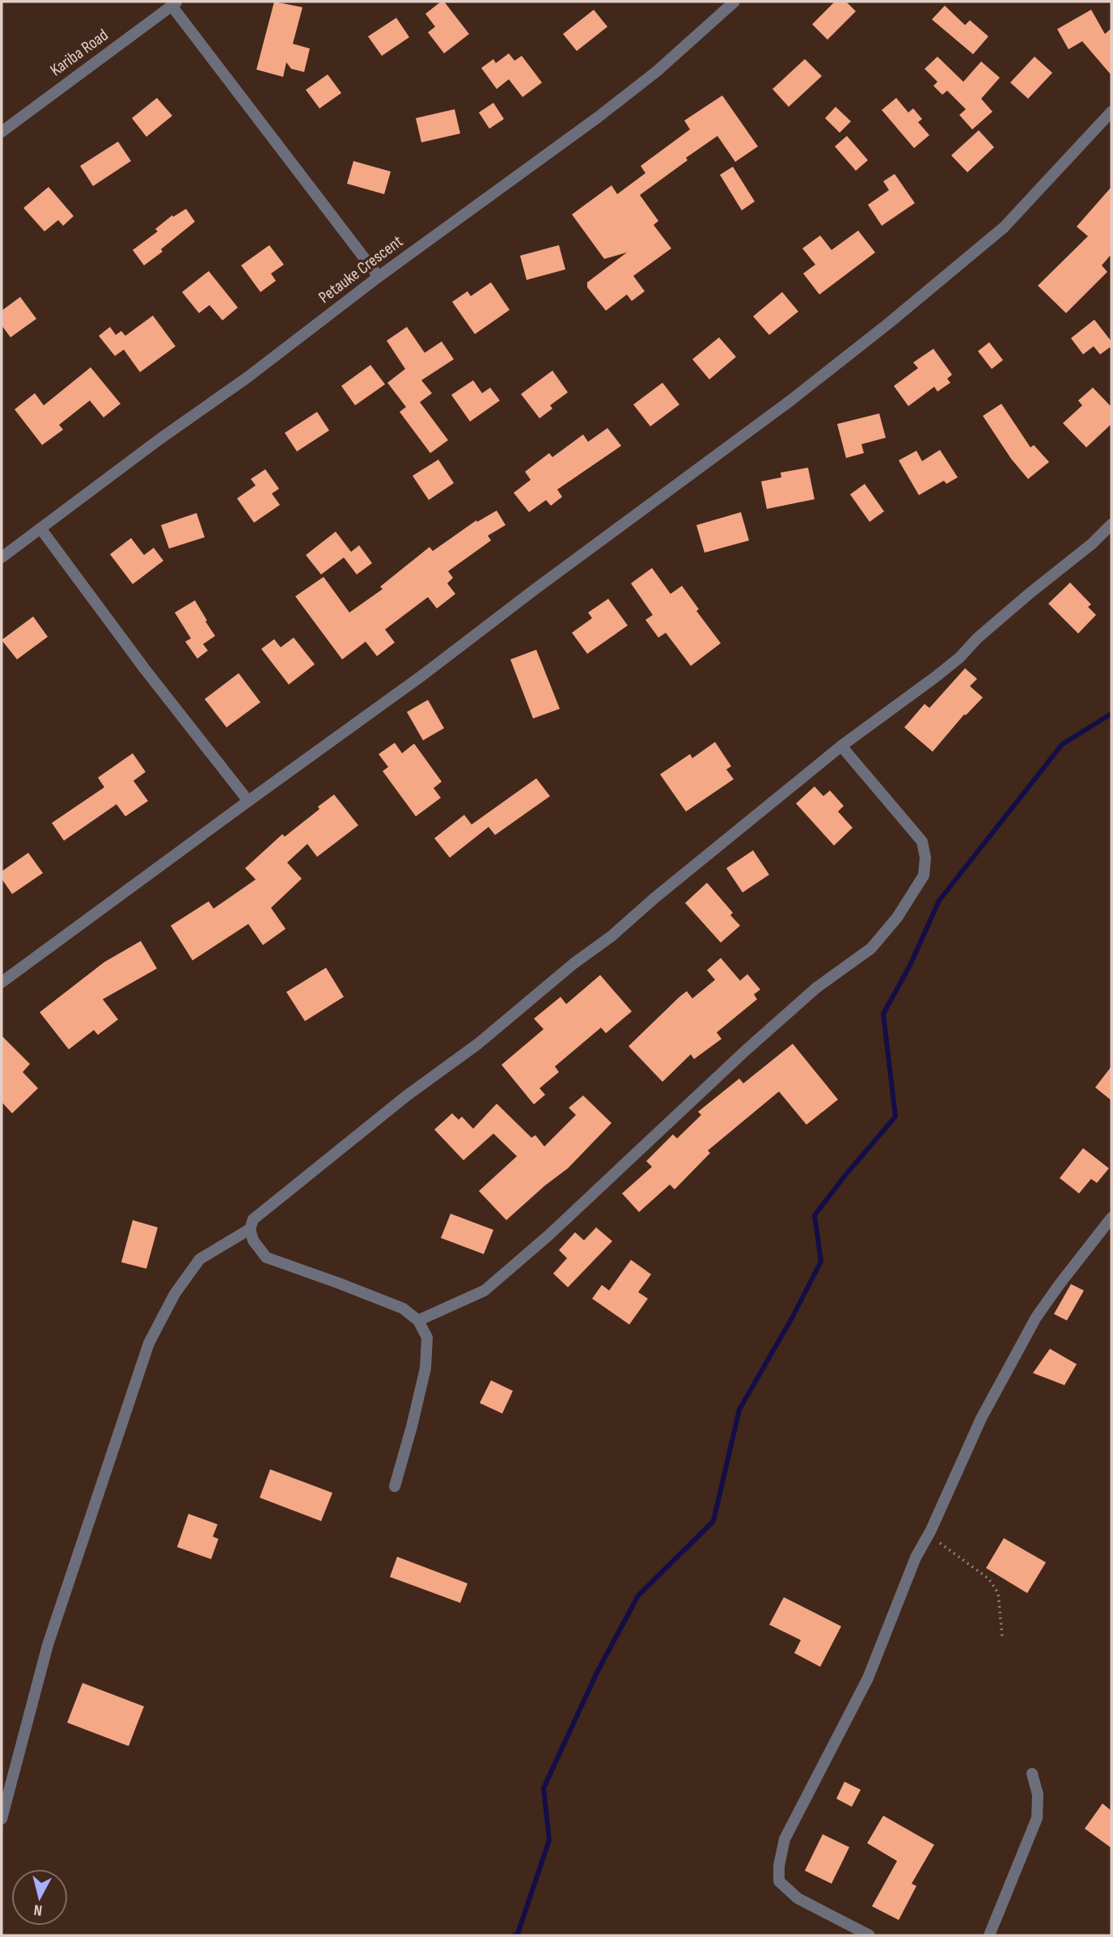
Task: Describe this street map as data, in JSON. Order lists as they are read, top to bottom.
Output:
{
  "streets": {
    "street": ["Kariba Road", "Petauke Crescent"]
  },
  "north": "bottom"
}
